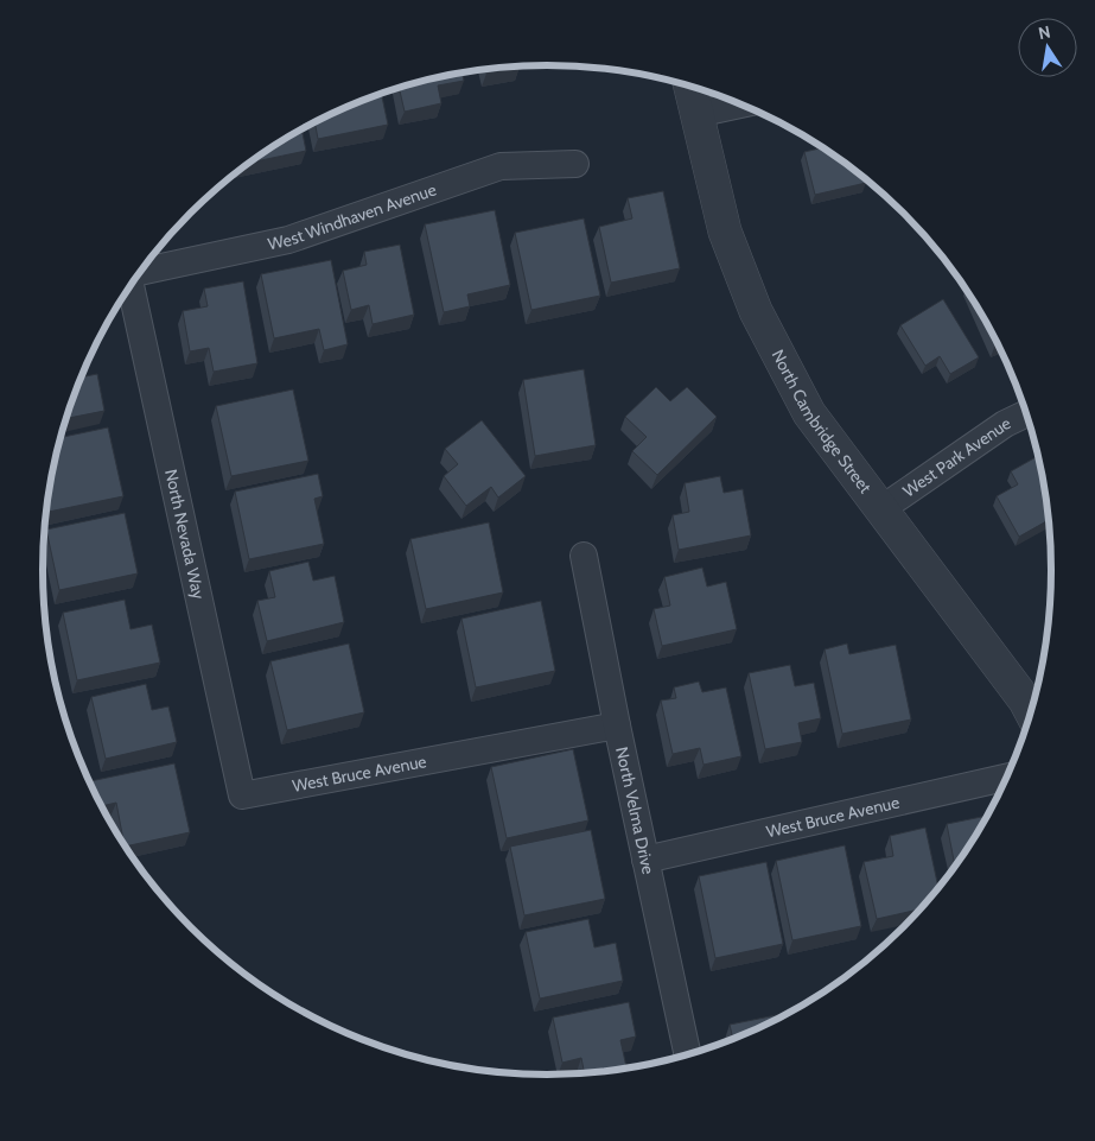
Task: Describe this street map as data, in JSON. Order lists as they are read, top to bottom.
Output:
{
  "streets": {
    "street": [
      "West Windhaven Avenue",
      "North Cambridge Street",
      "West Park Avenue",
      "North Nevada Way",
      "West Bruce Avenue",
      "North Velma Drive"
    ]
  },
  "crossings": [
    ["North Cambridge Street", "West Park Avenue"],
    ["North Nevada Way", "West Bruce Avenue"],
    ["West Bruce Avenue", "North Velma Drive"]
  ],
  "north": "top"
}
